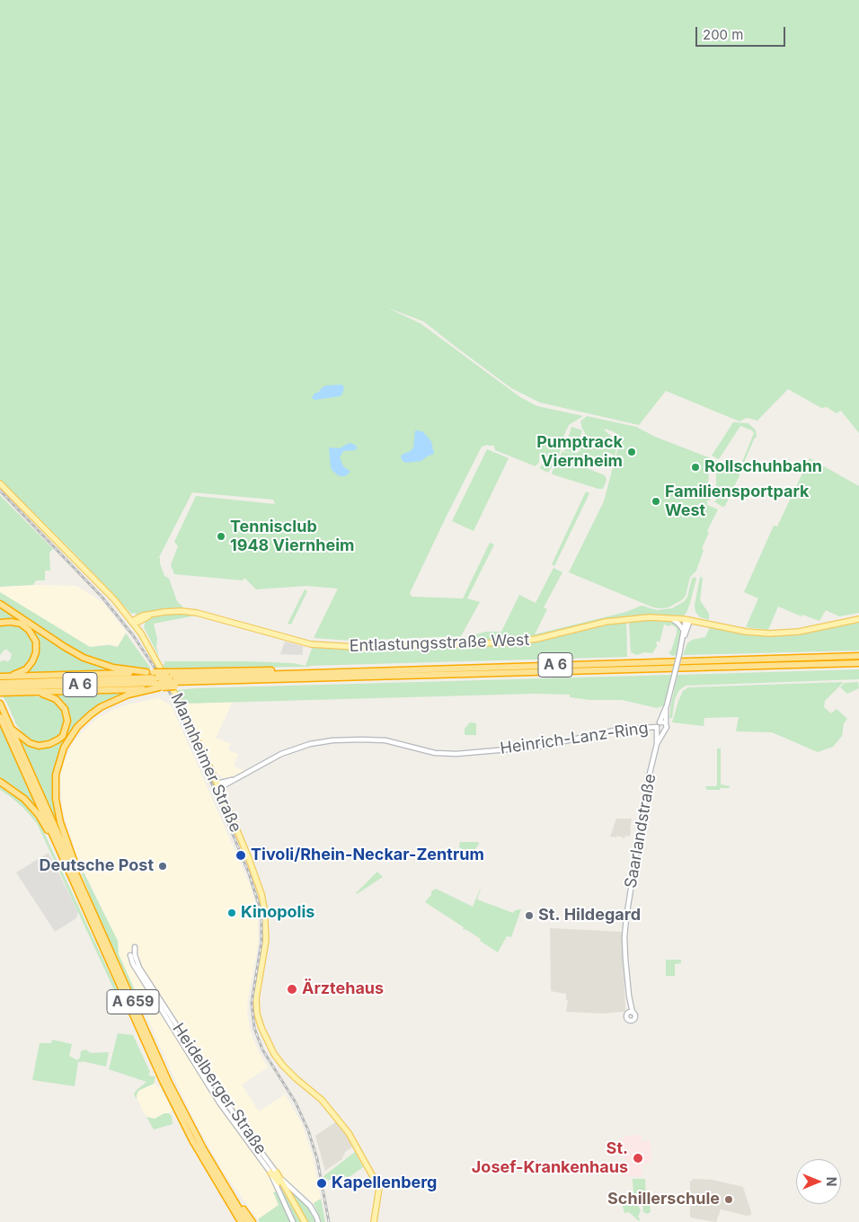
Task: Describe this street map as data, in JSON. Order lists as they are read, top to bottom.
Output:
{
  "streets": {
    "highway": ["A 6", "A 659"],
    "main road": ["Entlastungsstraße West", "Mannheimer Straße"],
    "street": ["Heinrich-Lanz-Ring", "Saarlandstraße", "Heidelberger Straße"]
  },
  "crossings": [
    ["Entlastungsstraße West", "Mannheimer Straße"],
    ["A 6", "Mannheimer Straße"],
    ["A 6", "A 659"],
    ["Heinrich-Lanz-Ring", "Mannheimer Straße"],
    ["Heinrich-Lanz-Ring", "Saarlandstraße"]
  ],
  "places": [
    "Pumptrack Viernheim",
    "Rollschuhbahn",
    "Familiensportpark West",
    "Tennisclub 1948 Viernheim",
    "Tivoli/Rhein-Neckar-Zentrum",
    "Deutsche Post",
    "Kinopolis",
    "St. Hildegard",
    "Ärztehaus",
    "St. Josef-Krankenhaus",
    "Kapellenberg",
    "Schillerschule"
  ],
  "scale_bar": "200 m",
  "north": "right"
}
